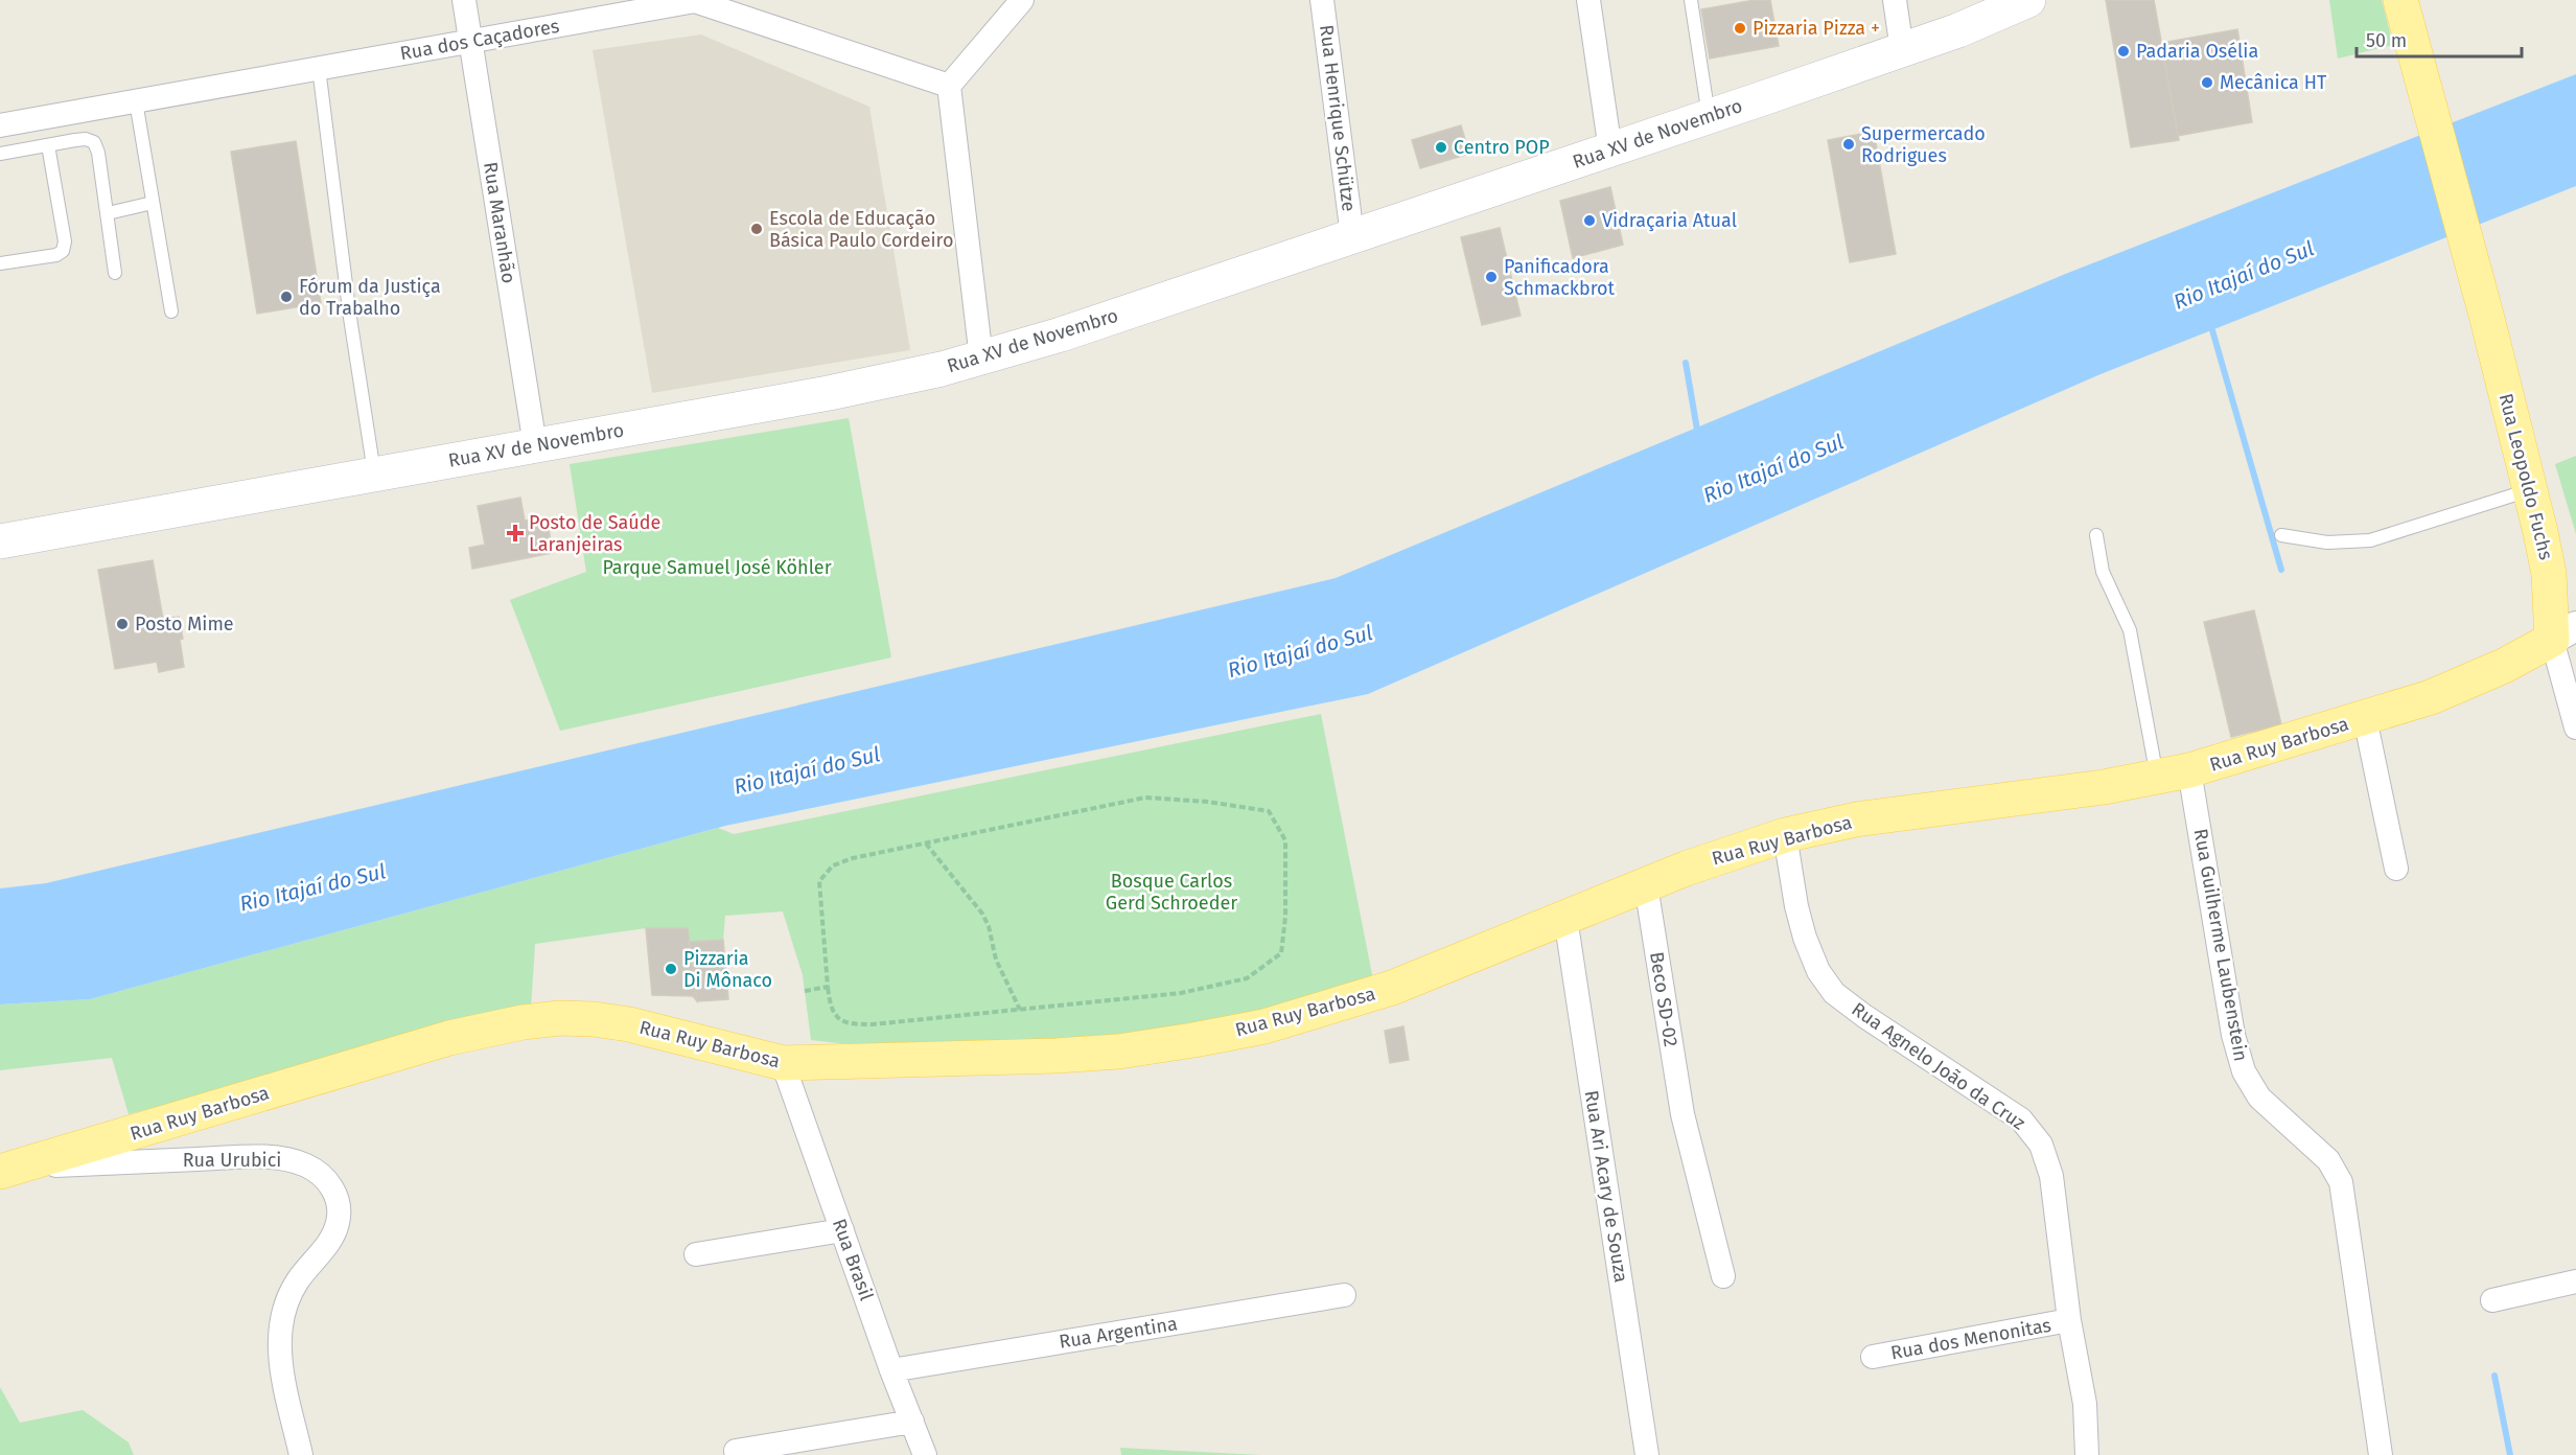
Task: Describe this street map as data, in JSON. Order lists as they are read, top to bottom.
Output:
{
  "streets": {
    "main road": ["Rua XV de Novembro", "Rua Leopoldo Fuchs", "Rua Ruy Barbosa"],
    "street": [
      "Rua dos Caçadores",
      "Rua Henrique Schütze",
      "Rua Maranhão",
      "Rua Guilherme Laubenstein",
      "Beco SD-02",
      "Rua Agnelo João da Cruz",
      "Rua Urubici",
      "Rua Ari Acary de Souza",
      "Rua Brasil",
      "Rua Argentina",
      "Rua dos Menonitas"
    ]
  },
  "crossings": [
    ["Rua dos Caçadores", "Rua Maranhão"],
    ["Rua Henrique Schütze", "Rua XV de Novembro"],
    ["Rua XV de Novembro", "Rua Maranhão"],
    ["Rua Leopoldo Fuchs", "Rua Ruy Barbosa"],
    ["Rua Ruy Barbosa", "Rua Guilherme Laubenstein"],
    ["Rua Ruy Barbosa", "Beco SD-02"],
    ["Rua Ruy Barbosa", "Rua Agnelo João da Cruz"],
    ["Rua Ruy Barbosa", "Rua Urubici"],
    ["Rua Ruy Barbosa", "Rua Ari Acary de Souza"],
    ["Rua Ruy Barbosa", "Rua Brasil"],
    ["Rua Agnelo João da Cruz", "Rua dos Menonitas"],
    ["Rua Brasil", "Rua Argentina"]
  ],
  "water": ["Rio Itajaí do Sul"],
  "parks": ["Parque Samuel José Köhler", "Bosque Carlos Gerd Schroeder"],
  "places": {
    "other": [
      "Pizzaria Pizza +",
      "Padaria Osélia",
      "Mecânica HT",
      "Supermercado Rodrigues",
      "Centro POP",
      "Vidraçaria Atual",
      "Escola de Educação Básica Paulo Cordeiro",
      "Panificadora Schmackbrot",
      "Fórum da Justiça do Trabalho",
      "Posto Mime",
      "Pizzaria Di Mônaco"
    ],
    "health": ["Posto de Saúde Laranjeiras"]
  },
  "scale_bar": "50 m"
}
